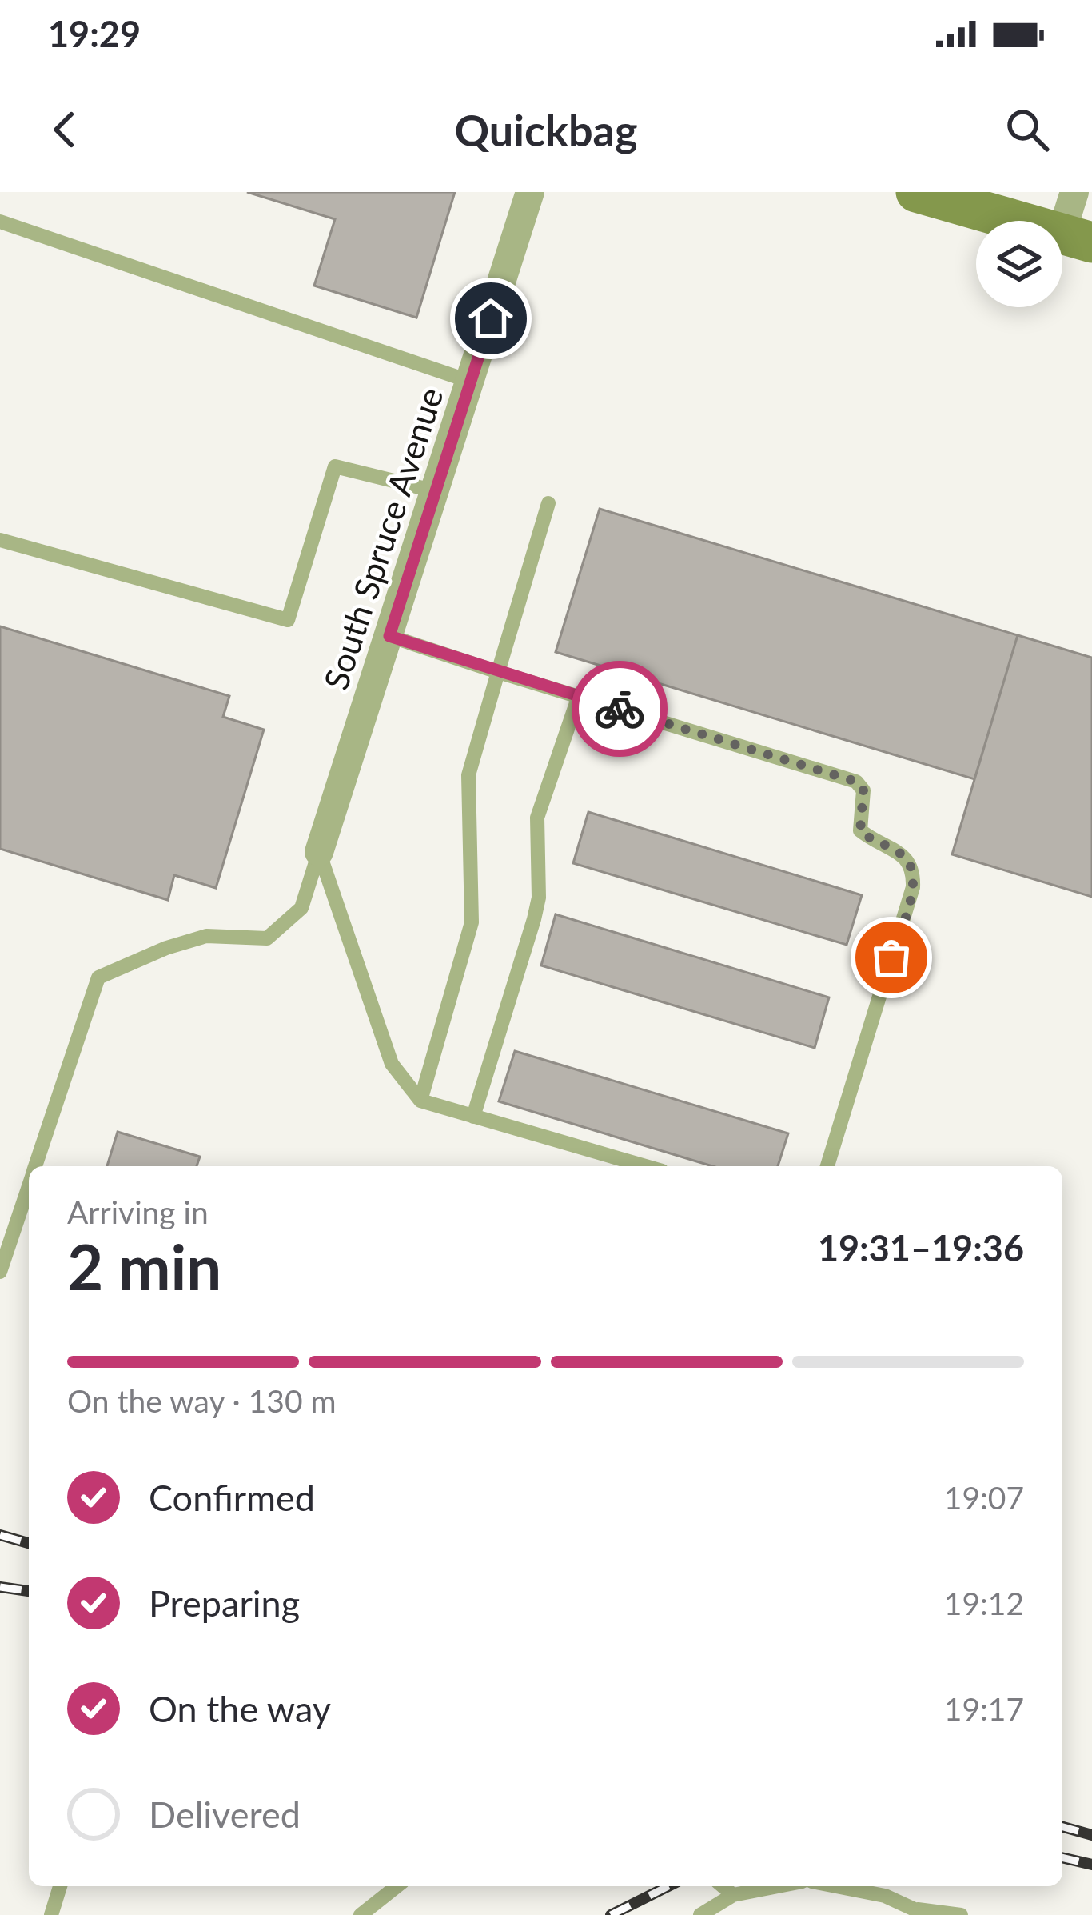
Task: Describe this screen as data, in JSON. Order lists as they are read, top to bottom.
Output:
{
  "streets": {
    "street": ["South Spruce Avenue"]
  },
  "page": {
    "status": "19:29",
    "header": "Quickbag",
    "heading": ["2 min", "Arriving in", "19:31–19:36"],
    "bar": "On the way · 130 m",
    "list": [
      ["Confirmed", "19:07"],
      ["Preparing", "19:12"],
      ["On the way", "19:17"],
      "Delivered"
    ]
  }
}
